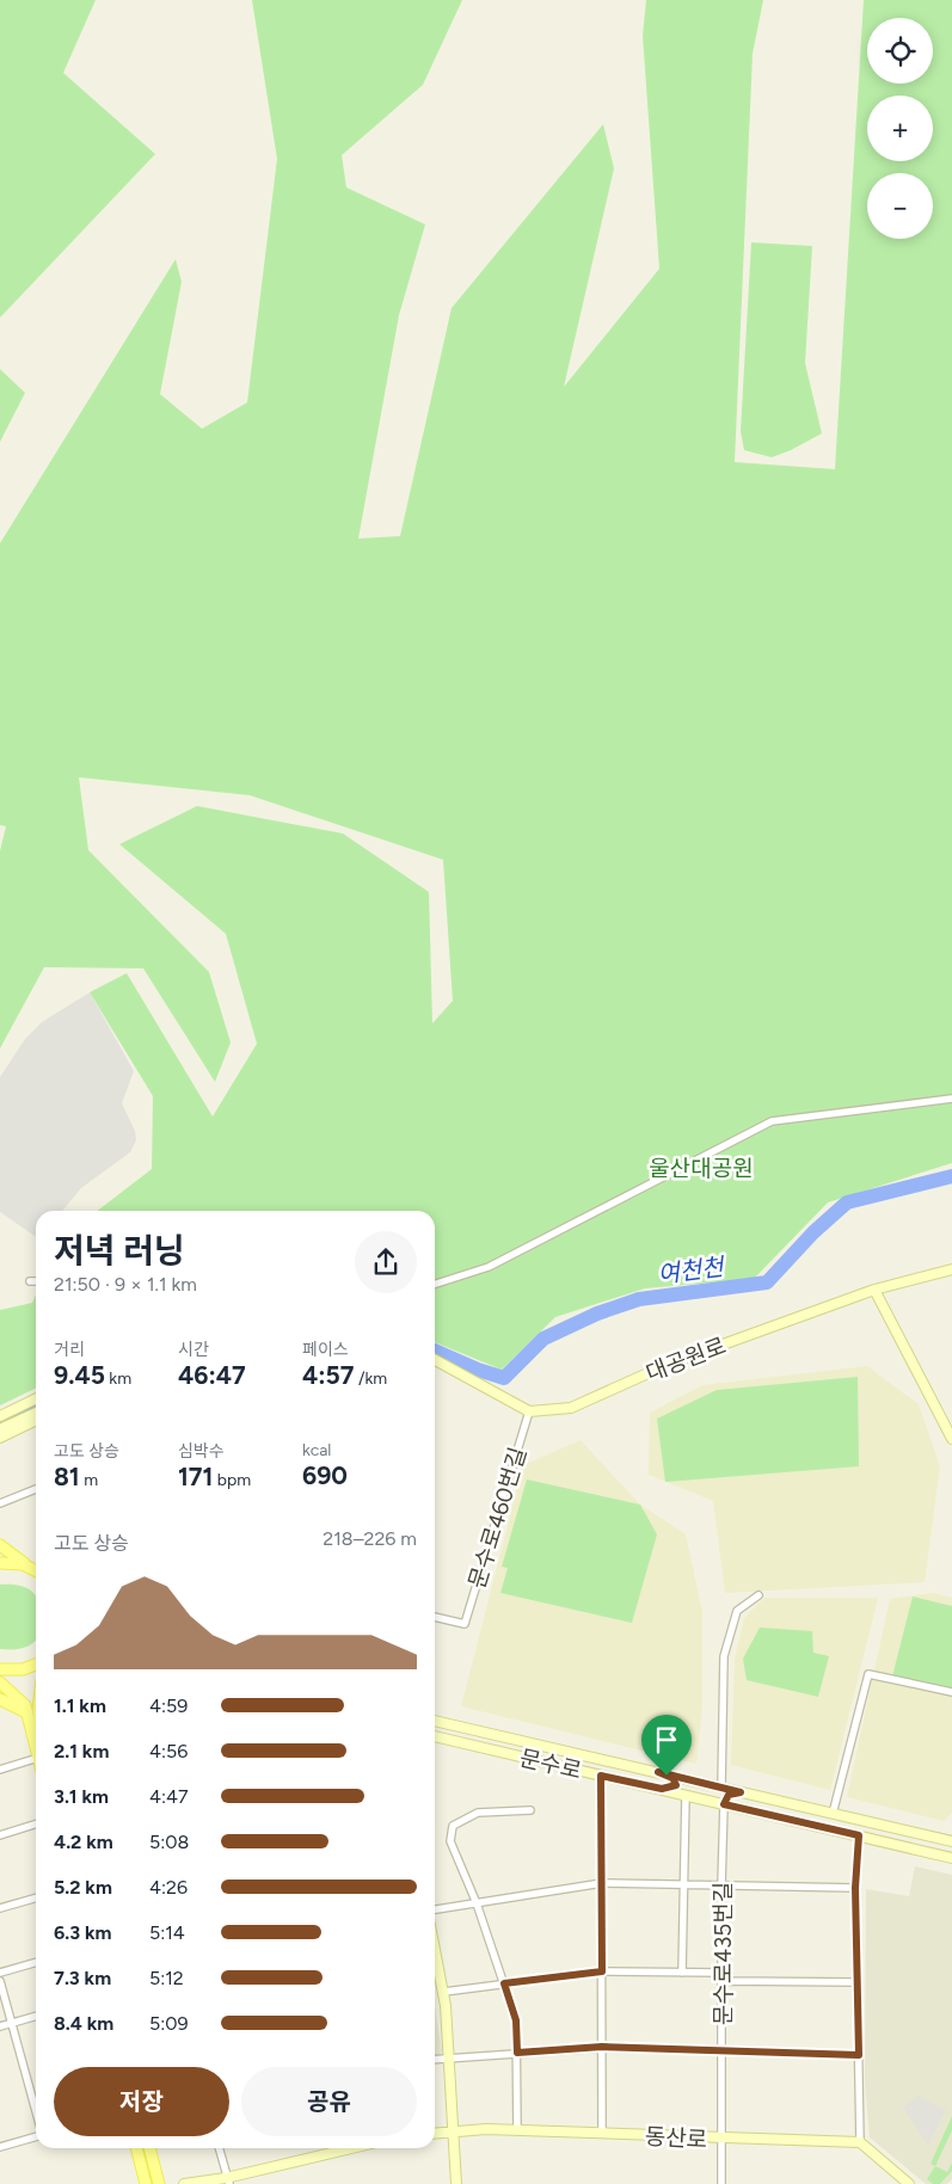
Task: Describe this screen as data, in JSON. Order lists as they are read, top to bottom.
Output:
{
  "streets": {
    "street": [
      "대공원로",
      "문수로460번길",
      "문수로",
      "문수로435번길",
      "동산로"
    ]
  },
  "crossings": [
    ["대공원로", "문수로460번길"],
    ["문수로", "문수로435번길"],
    ["문수로435번길", "동산로"]
  ],
  "water": ["여천천"],
  "parks": ["울산대공원"],
  "page": {
    "map_buttons": ["+", "−"],
    "heading": ["저녁 러닝", "21:50 · 9 × 1.1 km"],
    "stats": [
      ["거리", "9.45 km"],
      ["시간", "46:47"],
      ["페이스", "4:57 /km"],
      ["고도 상승", "81 m"],
      ["심박수", "171 bpm"],
      ["kcal", "690"]
    ],
    "chart": ["고도 상승", "218–226 m"],
    "list": [
      {
        "name": "1.1 km",
        "note": "4:59"
      },
      {
        "name": "2.1 km",
        "note": "4:56"
      },
      {
        "name": "3.1 km",
        "note": "4:47"
      },
      {
        "name": "4.2 km",
        "note": "5:08"
      },
      {
        "name": "5.2 km",
        "note": "4:26"
      },
      {
        "name": "6.3 km",
        "note": "5:14"
      },
      {
        "name": "7.3 km",
        "note": "5:12"
      },
      {
        "name": "8.4 km",
        "note": "5:09"
      }
    ],
    "buttons": ["저장", "공유"]
  }
}
